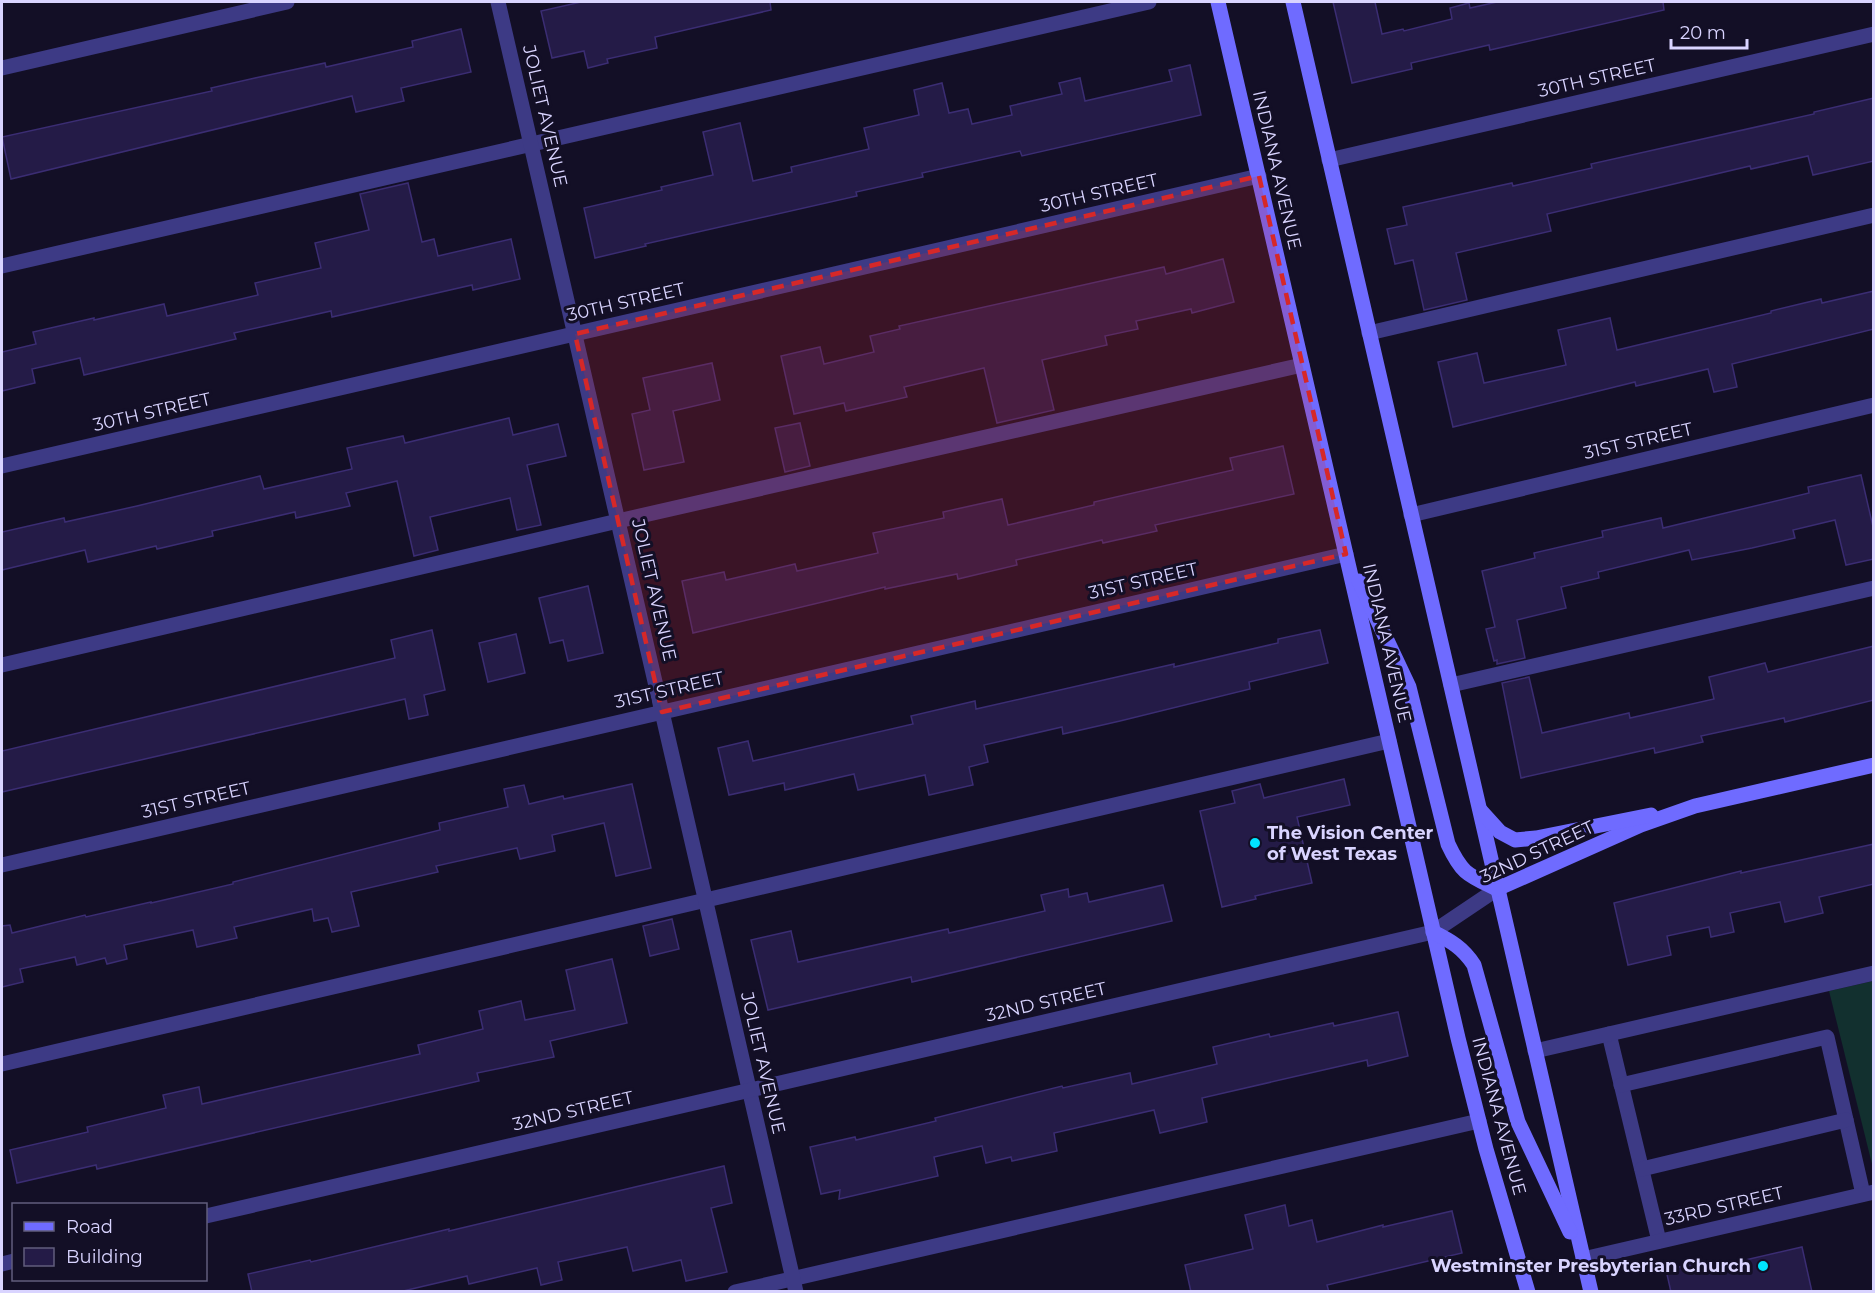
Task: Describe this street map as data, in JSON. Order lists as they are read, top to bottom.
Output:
{
  "streets": {
    "main road": ["INDIANA AVENUE", "32ND STREET"],
    "street": [
      "30TH STREET",
      "JOLIET AVENUE",
      "31ST STREET",
      "33RD STREET"
    ]
  },
  "crossings": [
    ["30TH STREET", "JOLIET AVENUE"],
    ["30TH STREET", "INDIANA AVENUE"],
    ["JOLIET AVENUE", "31ST STREET"],
    ["JOLIET AVENUE", "32ND STREET"],
    ["INDIANA AVENUE", "31ST STREET"],
    ["INDIANA AVENUE", "32ND STREET"]
  ],
  "places": ["The Vision Center of West Texas", "Westminster Presbyterian Church"],
  "legend": ["Road", "Building"],
  "scale_bar": "20 m"
}
